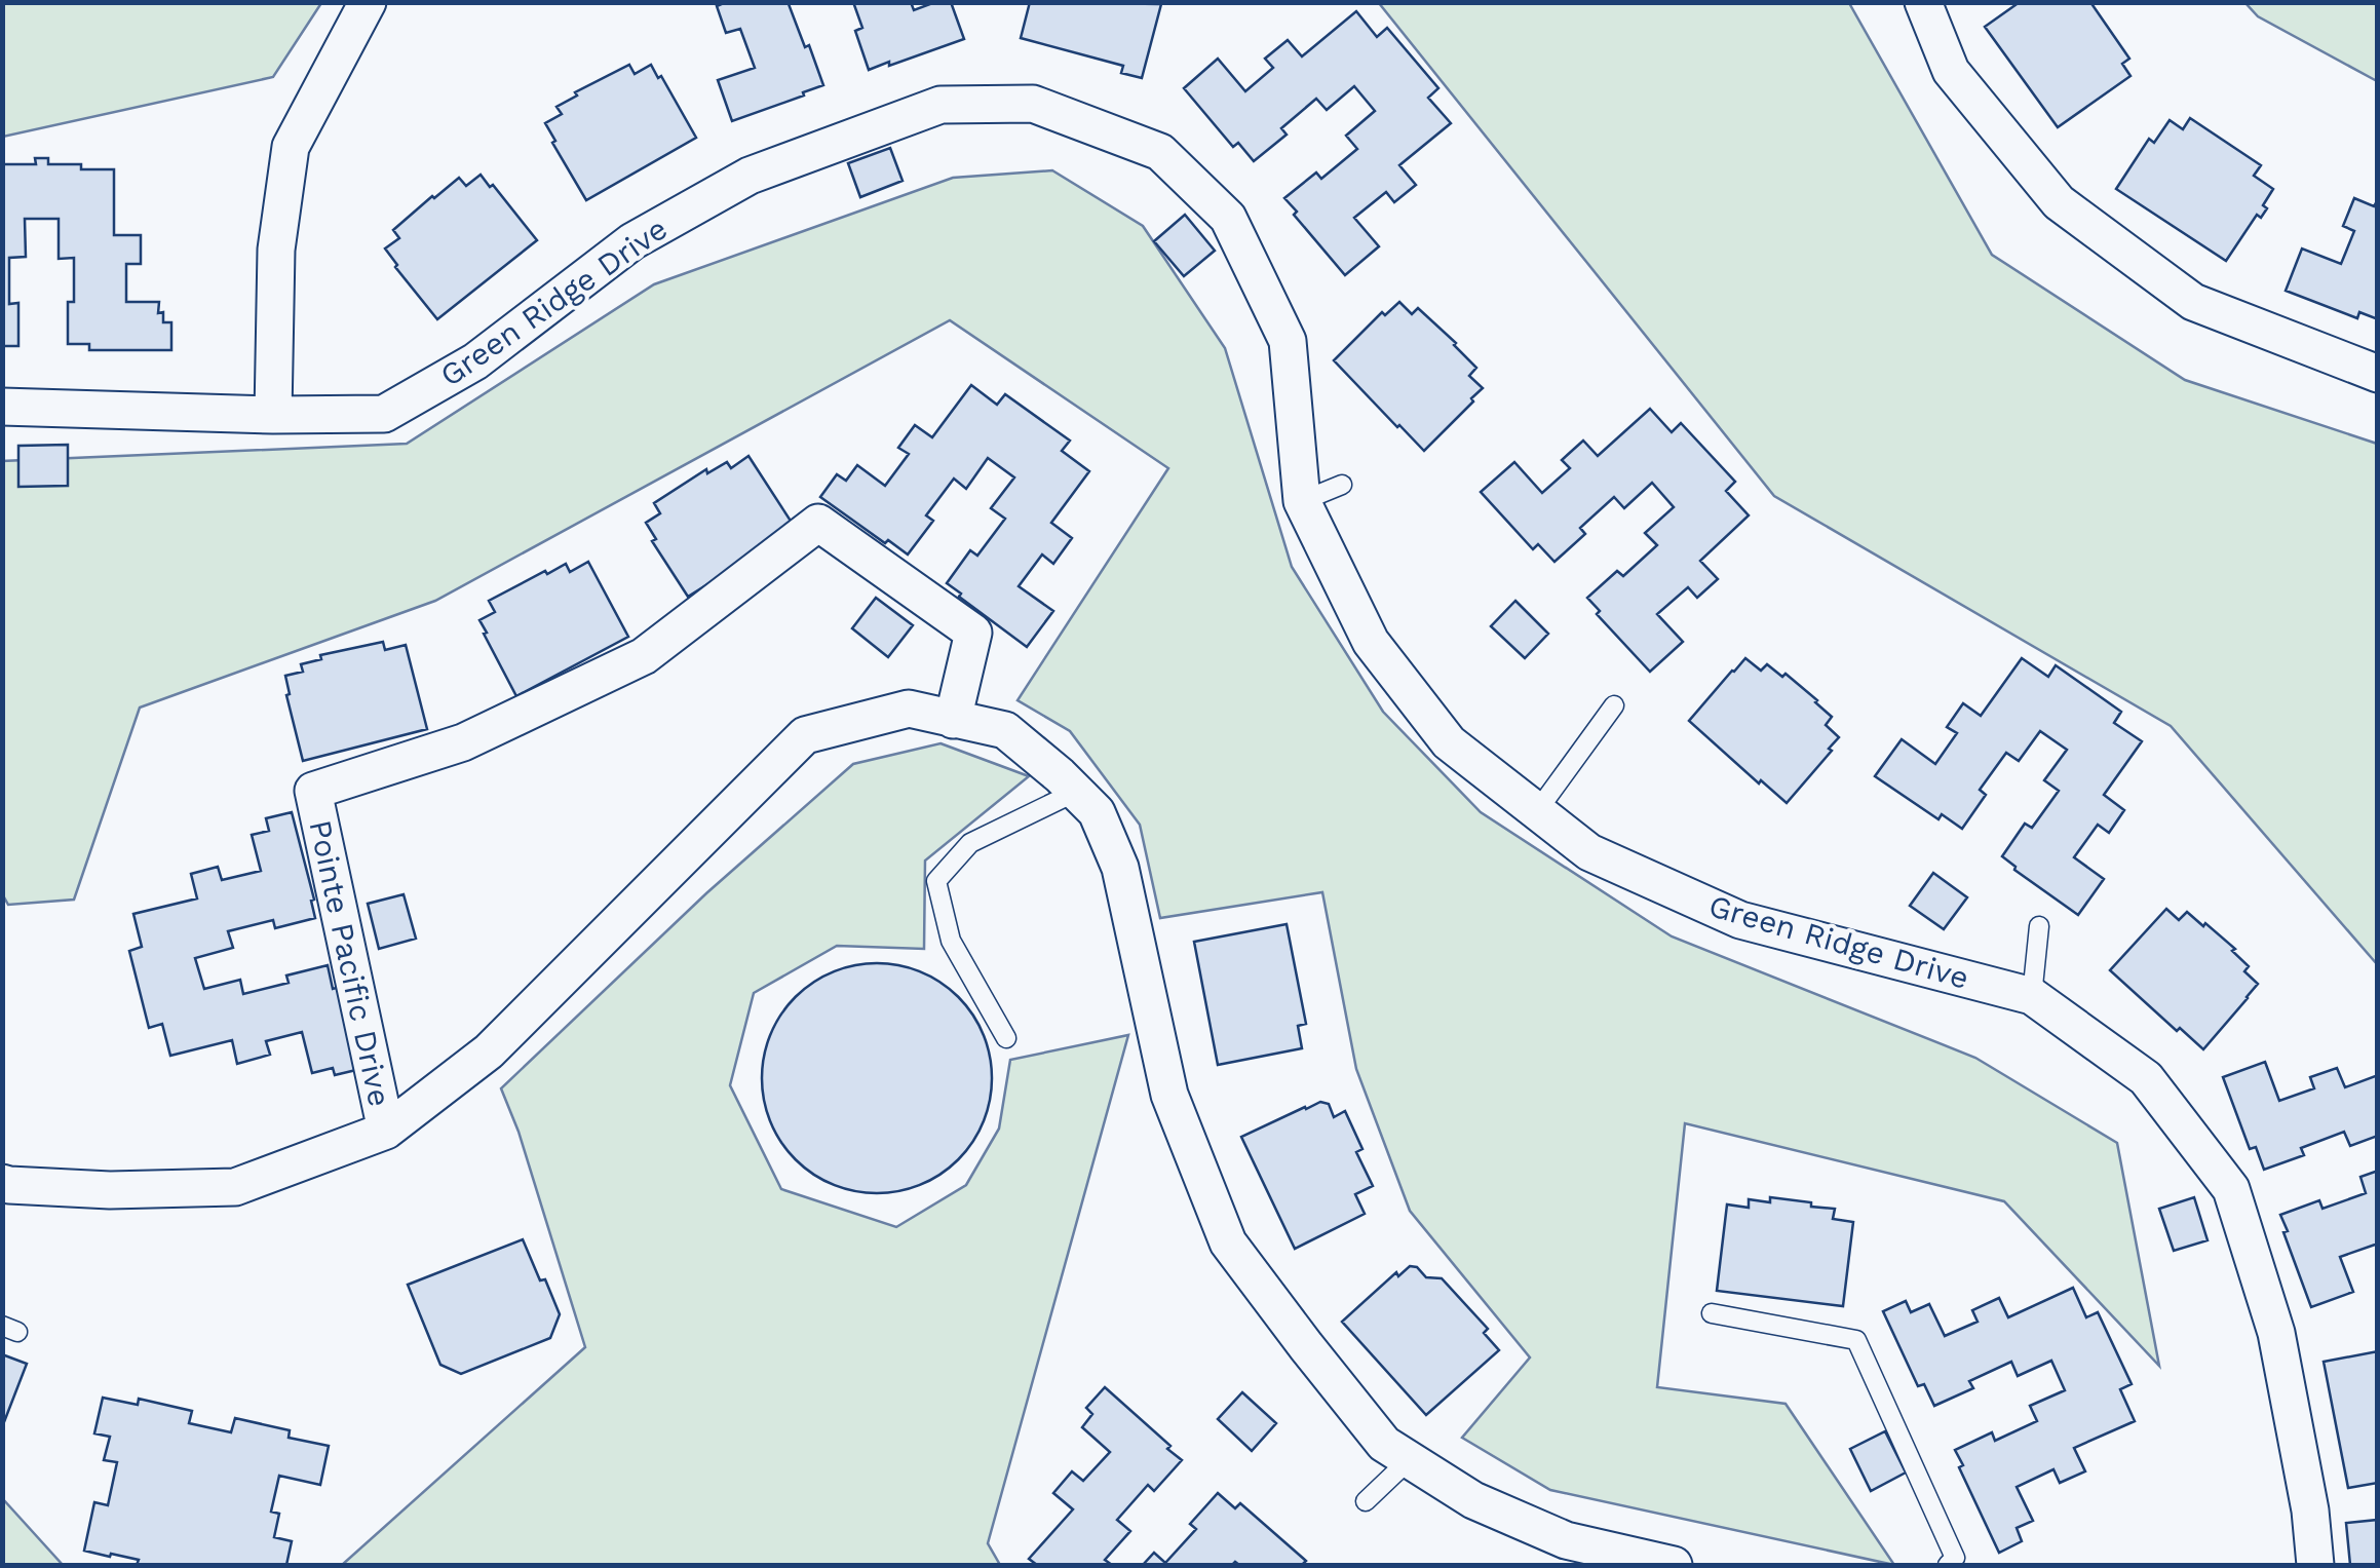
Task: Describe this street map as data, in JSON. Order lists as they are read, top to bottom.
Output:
{
  "streets": {
    "street": ["Green Ridge Drive", "Pointe Pacific Drive"]
  }
}
